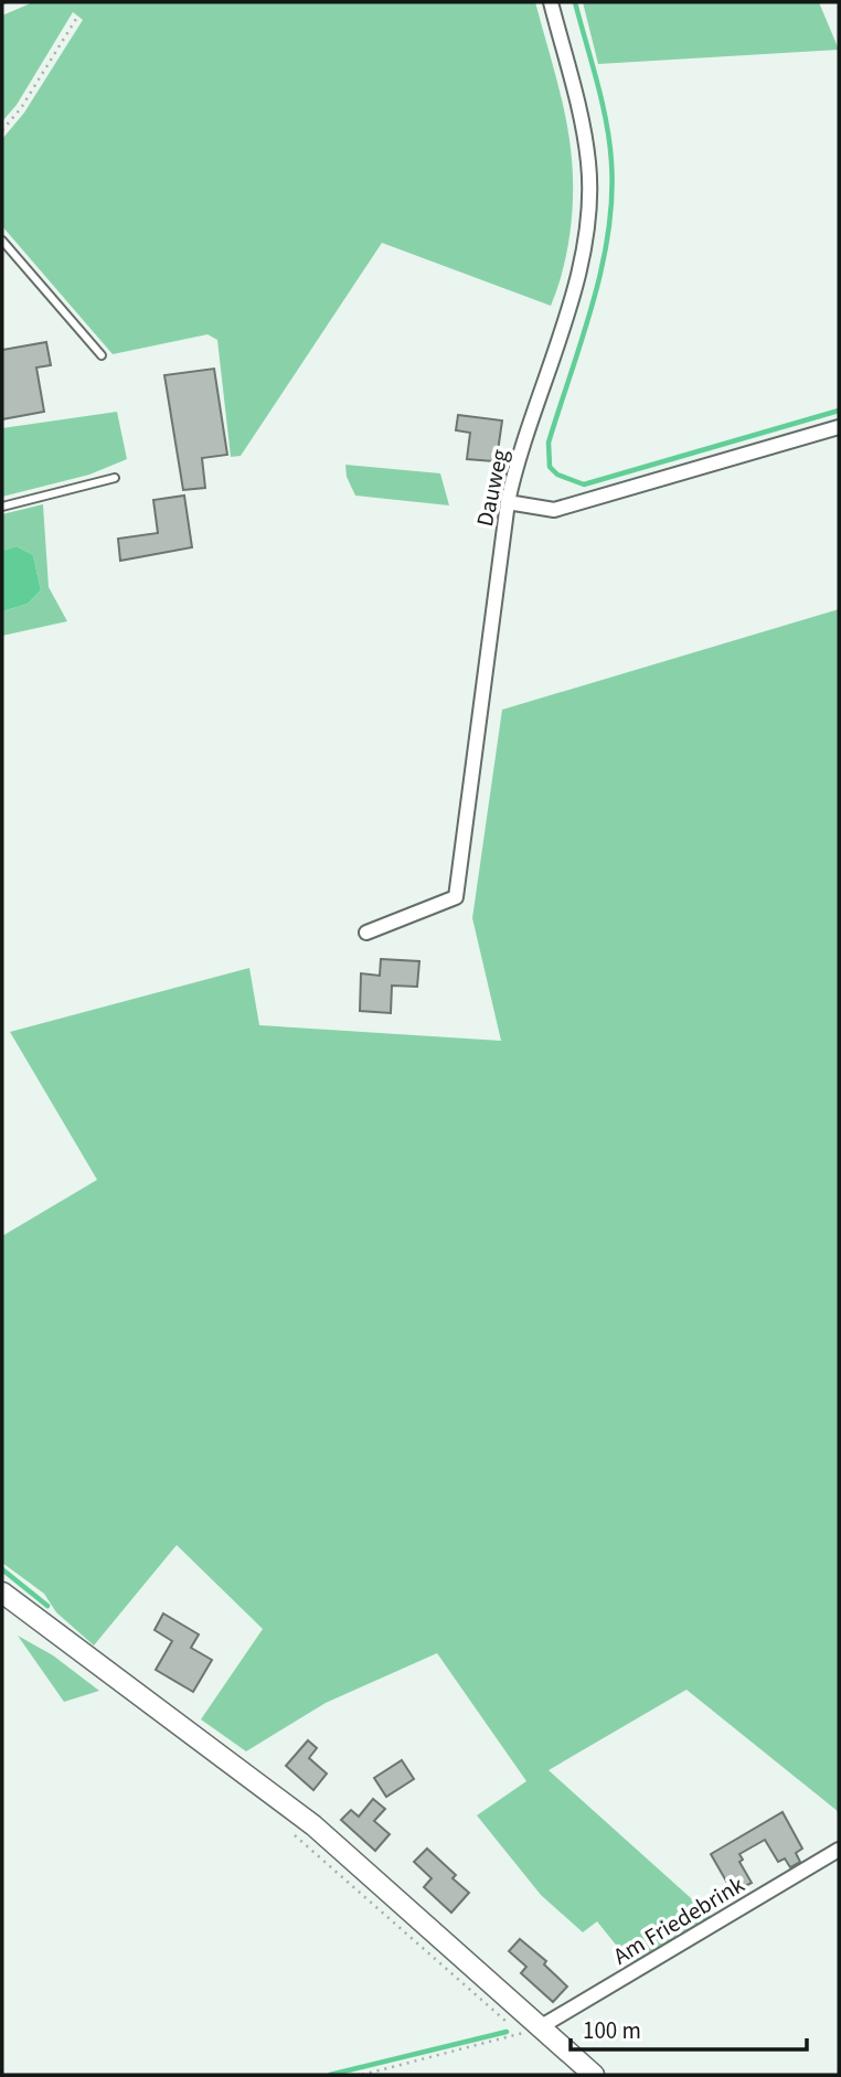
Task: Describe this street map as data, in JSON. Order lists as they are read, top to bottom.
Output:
{
  "streets": {
    "street": ["Dauweg", "Am Friedebrink"]
  },
  "scale_bar": "100 m"
}
